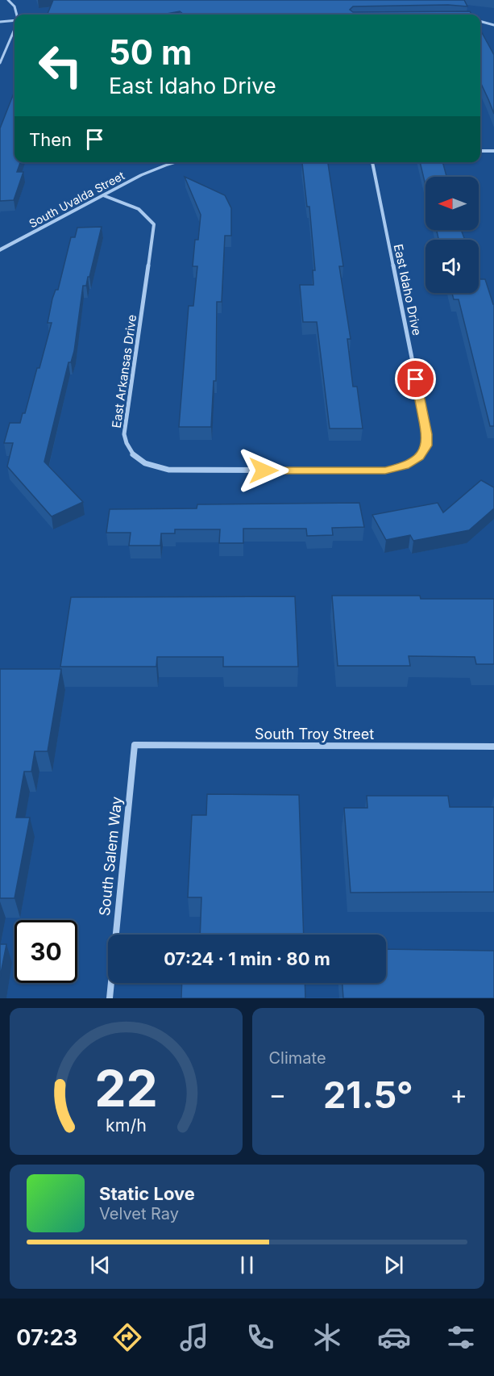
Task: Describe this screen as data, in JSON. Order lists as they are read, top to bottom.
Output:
{
  "streets": {
    "street": [
      "South Uvalda Street",
      "East Idaho Drive",
      "East Arkansas Drive",
      "South Troy Street",
      "South Salem Way"
    ]
  },
  "crossings": [
    ["South Uvalda Street", "East Arkansas Drive"],
    ["East Idaho Drive", "East Arkansas Drive"],
    ["South Troy Street", "South Salem Way"]
  ],
  "north": "left",
  "page": {
    "turn": ["50 m", "East Idaho Drive"],
    "then": "Then",
    "limit": "30",
    "trip": "07:24 · 1 min · 80 m",
    "tile": "Climate",
    "heat": ["−", "21.5°", "+"],
    "song": ["Static Love", "Velvet Ray"],
    "tabs": "07:23",
    "gauge": ["22", "km/h"]
  }
}
